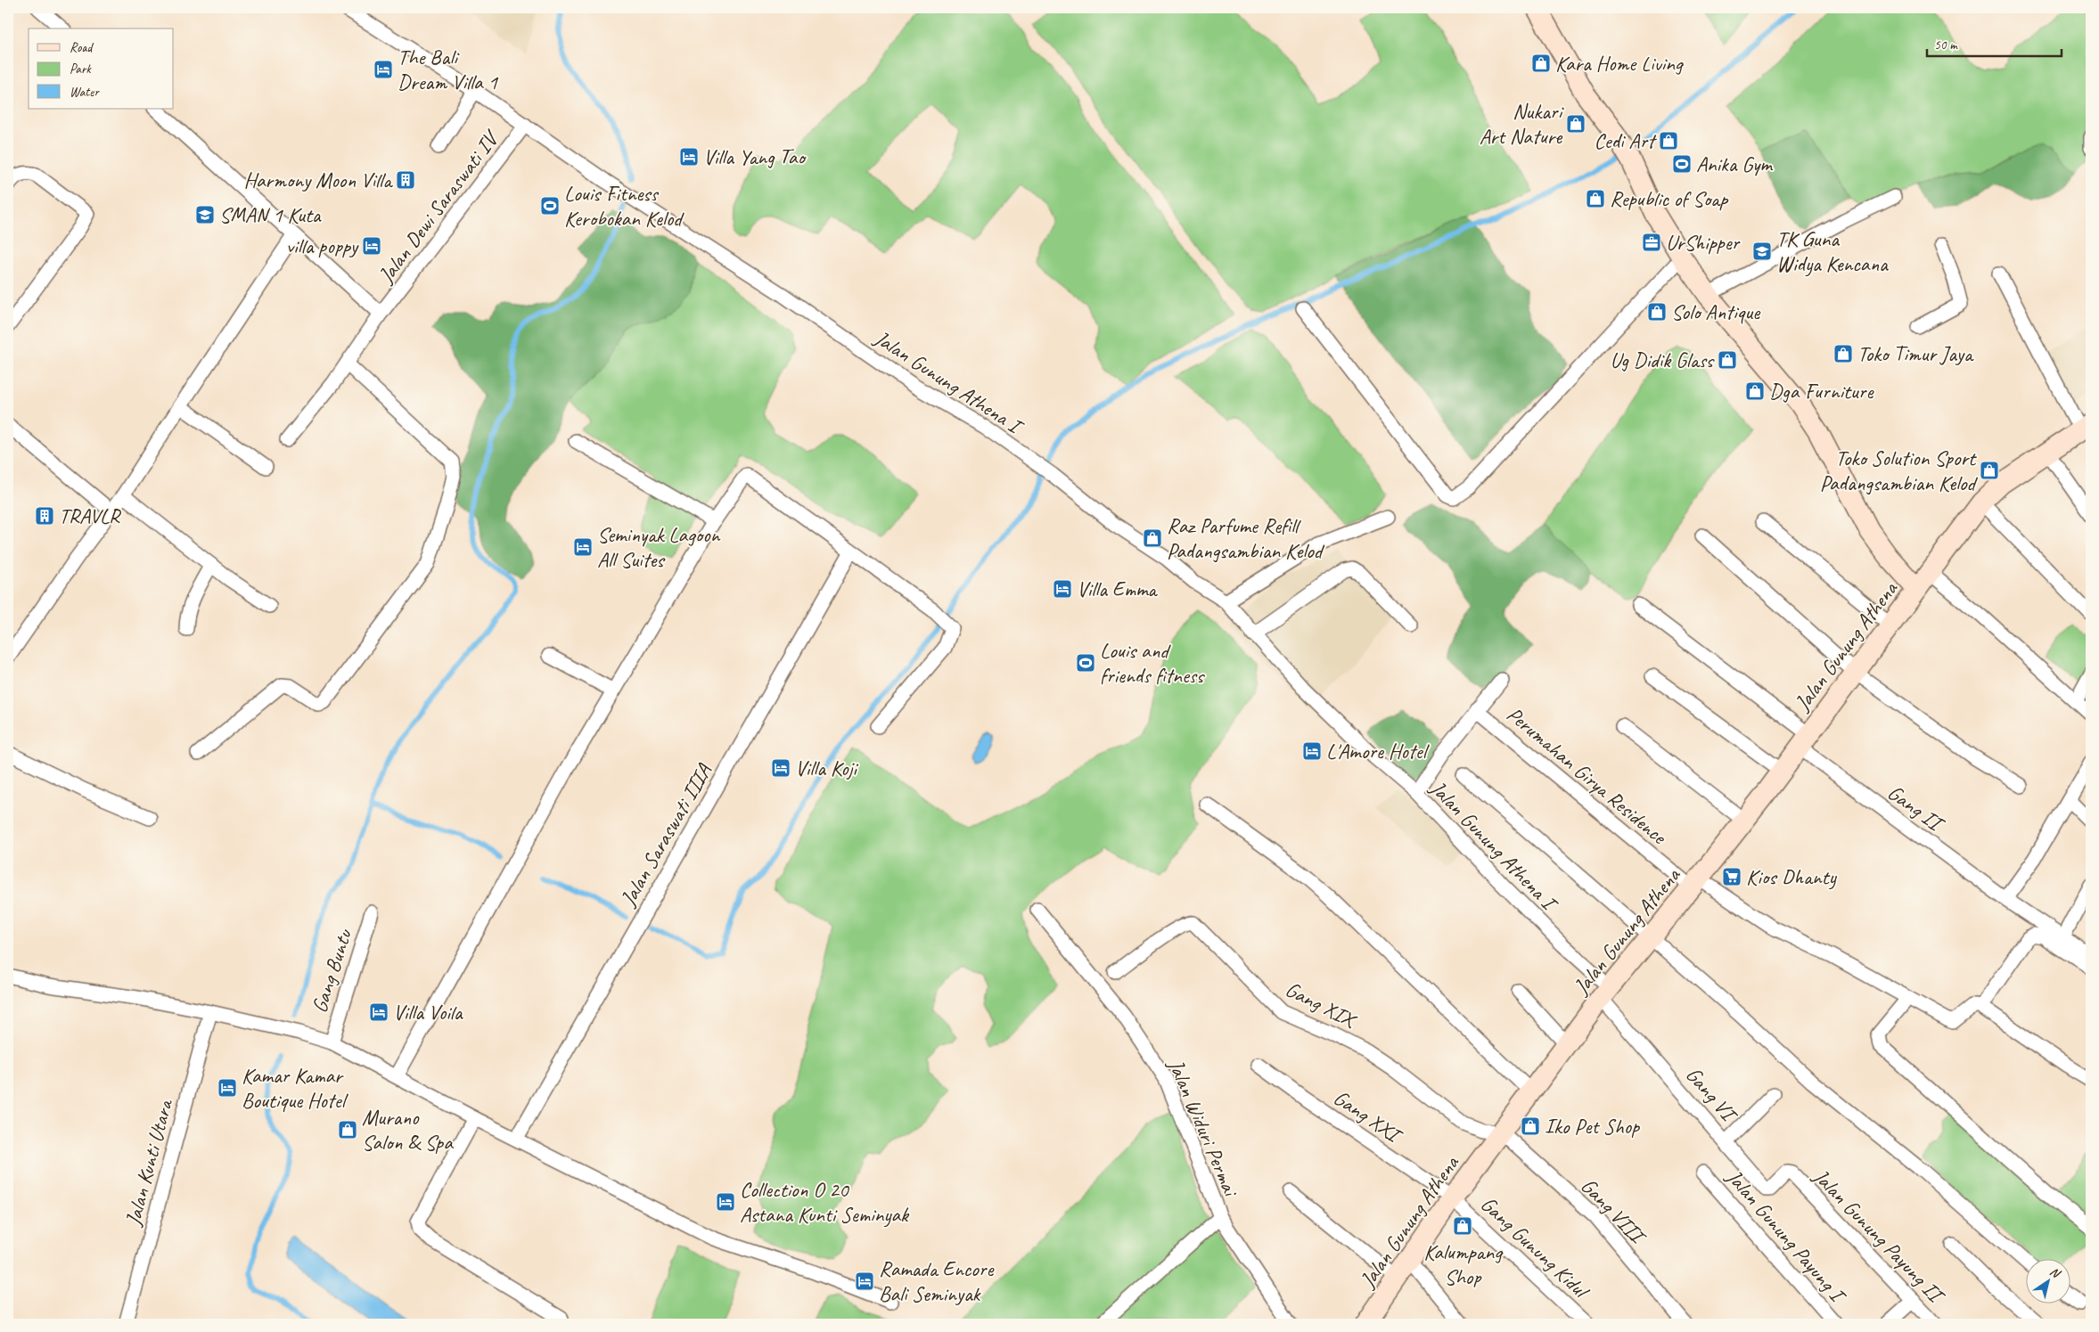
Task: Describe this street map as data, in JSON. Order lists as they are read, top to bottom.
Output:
{
  "streets": {
    "street": [
      "Jalan Dewi Saraswati IV",
      "Jalan Gunung Athena I",
      "Jalan Gunung Athena",
      "Perumahan Girya Residence",
      "Gang II",
      "Jalan Saraswati IIIA",
      "Gang Buntu",
      "Gang XIX",
      "Gang VI",
      "Gang XXI",
      "Jalan Widuri Permai",
      "Jalan Kunti Utara",
      "Gang VIII",
      "Jalan Gunung Payung I",
      "Jalan Gunung Payung II",
      "Gang Gunung Kidul"
    ]
  },
  "crossings": [
    ["Jalan Dewi Saraswati IV", "Jalan Gunung Athena I"],
    ["Jalan Gunung Athena I", "Jalan Gunung Athena"],
    ["Jalan Gunung Athena I", "Gang VI"],
    ["Jalan Gunung Athena", "Perumahan Girya Residence"],
    ["Jalan Gunung Athena", "Gang II"],
    ["Jalan Gunung Athena", "Gang XIX"],
    ["Jalan Gunung Athena", "Gang VI"],
    ["Jalan Gunung Athena", "Gang XXI"],
    ["Jalan Gunung Athena", "Gang VIII"],
    ["Jalan Gunung Athena", "Gang Gunung Kidul"],
    ["Gang XIX", "Gang VIII"],
    ["Gang VI", "Jalan Gunung Payung II"],
    ["Gang XXI", "Gang Gunung Kidul"]
  ],
  "places": {
    "shop": [
      "Kara Home Living",
      "Nukari Art Nature",
      "Cedi Art",
      "Republic of Soap",
      "Solo Antique",
      "Toko Timur Jaya",
      "Ug Didik Glass",
      "Dga Furniture",
      "Toko Solution Sport Padangsambian Kelod",
      "Raz Parfume Refill Padangsambian Kelod",
      "Iko Pet Shop",
      "Murano Salon & Spa",
      "Kalumpang Shop"
    ],
    "hotel": [
      "The Bali Dream Villa 1",
      "Villa Yang Tao",
      "villa poppy",
      "Seminyak Lagoon All Suites",
      "Villa Emma",
      "L'Amore Hotel",
      "Villa Koji",
      "Villa Voila",
      "Kamar Kamar Boutique Hotel",
      "Collection O 20 Astana Kunti Seminyak",
      "Ramada Encore Bali Seminyak"
    ],
    "sports": ["Anika Gym", "Louis Fitness Kerobokan Kelod", "Louis and friends fitness"],
    "building": ["Harmony Moon Villa", "TRAVLR"],
    "school or university": ["SMAN 1 Kuta", "TK Guna Widya Kencana"],
    "office": ["UrShipper"],
    "supermarket": ["Kios Dhanty"]
  },
  "legend": ["Road", "Park", "Water"],
  "scale_bar": "50 m",
  "north": "top right"
}
